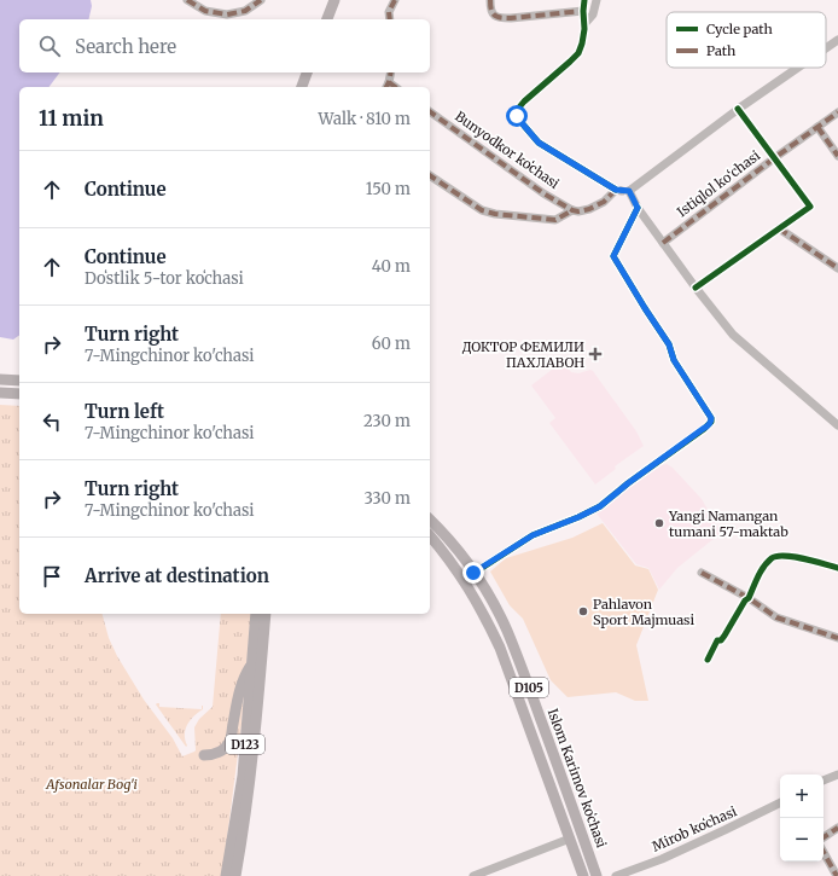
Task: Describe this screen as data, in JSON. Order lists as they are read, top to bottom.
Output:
{
  "streets": {
    "main road": ["D105", "D123", "Islom Karimov koʻchasi"],
    "street": ["Bunyodkor koʻchasi", "Istiqlol ko‘chasi", "Mirob koʻchasi"]
  },
  "parks": ["Afsonalar Bog'i"],
  "places": {
    "health": ["ДОКТОР ФЕМИЛИ ПАХЛАВОН"],
    "other": ["Yangi Namangan tumani 57-maktab", "Pahlavon Sport Majmuasi"]
  },
  "legend": ["Cycle path", "Path"],
  "page": {
    "search": "Search here",
    "heading": ["11 min", "Walk · 810 m"],
    "list": [
      ["Continue", "150 m"],
      ["Continue", "Doʻstlik 5-tor koʻchasi", "40 m"],
      ["Turn right", "7-Mingchinor ko'chasi", "60 m"],
      ["Turn left", "7-Mingchinor ko'chasi", "230 m"],
      ["Turn right", "7-Mingchinor ko'chasi", "330 m"],
      "Arrive at destination"
    ],
    "map_buttons": ["+", "−"]
  }
}
